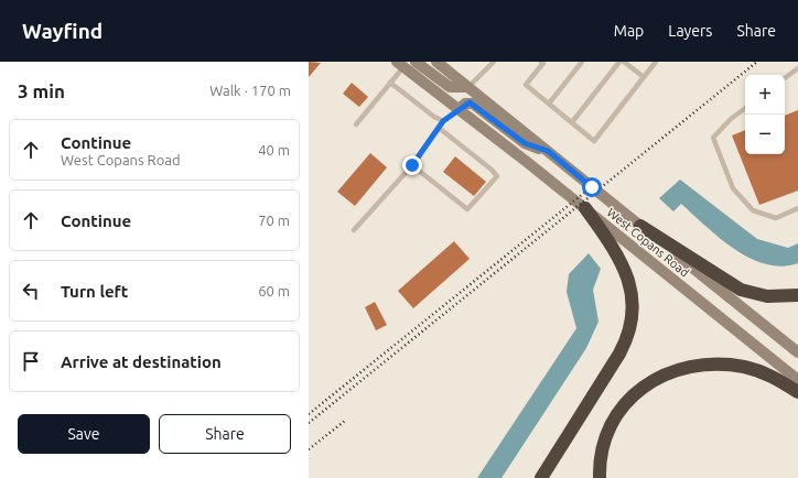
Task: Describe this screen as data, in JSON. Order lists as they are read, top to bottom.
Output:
{
  "streets": {
    "main road": ["West Copans Road"]
  },
  "page": {
    "header": "Wayfind",
    "nav": ["Map", "Layers", "Share"],
    "heading": ["3 min", "Walk · 170 m"],
    "map_buttons": ["+", "−"],
    "list": [
      ["Continue", "West Copans Road", "40 m"],
      ["Continue", "70 m"],
      ["Turn left", "60 m"],
      "Arrive at destination"
    ],
    "buttons": ["Save", "Share"]
  }
}
